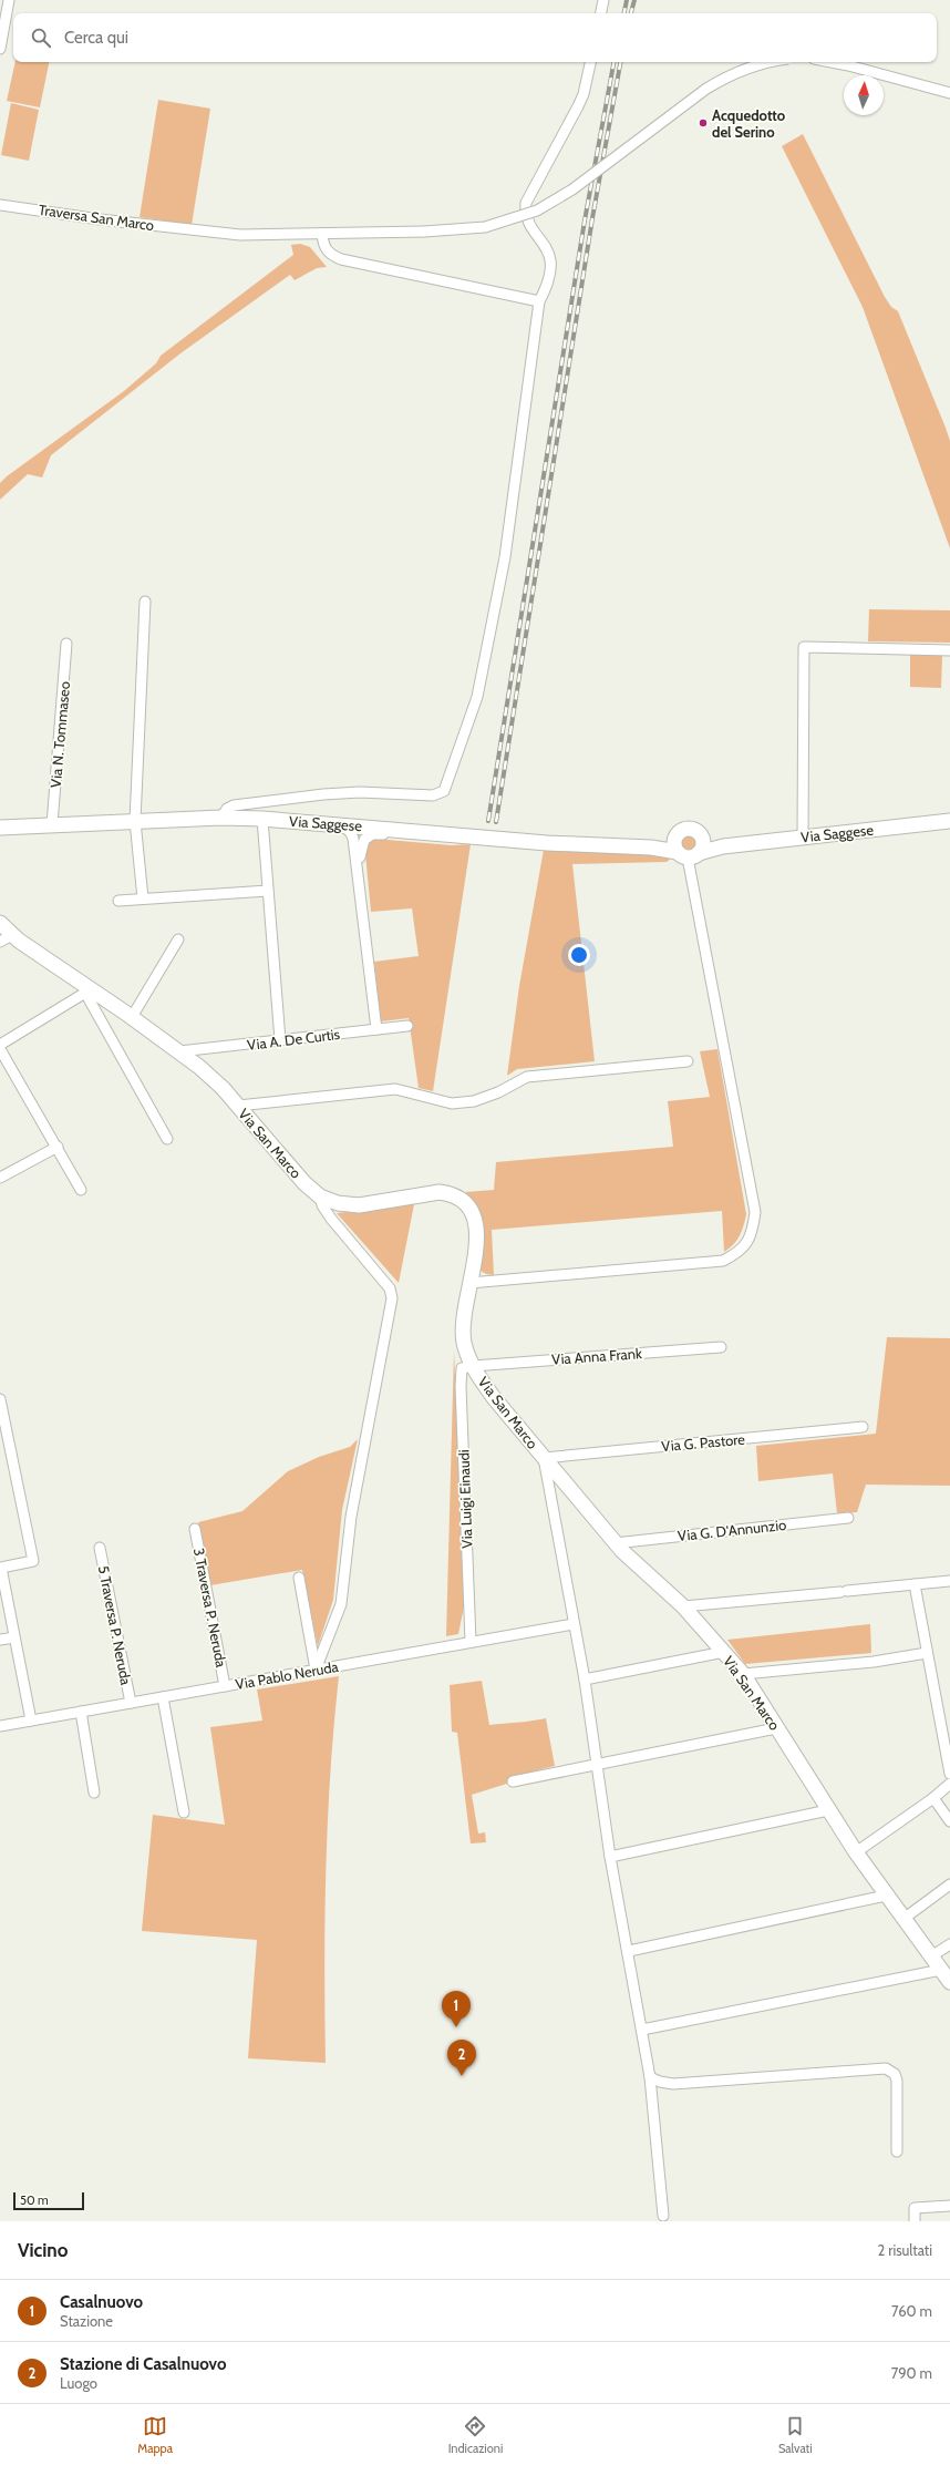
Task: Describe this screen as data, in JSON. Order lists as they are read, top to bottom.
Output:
{
  "streets": {
    "main road": ["Via Saggese", "Via San Marco"],
    "street": [
      "Traversa San Marco",
      "Via N. Tommaseo",
      "Via A. De Curtis",
      "Via Anna Frank",
      "Via G. Pastore",
      "Via Luigi Einaudi",
      "Via G. D'Annunzio",
      "3 Traversa P. Neruda",
      "5 Traversa P. Neruda",
      "Via Pablo Neruda"
    ]
  },
  "crossings": [
    ["Via N. Tommaseo", "Via Saggese"],
    ["Via A. De Curtis", "Via San Marco"],
    ["Via San Marco", "Via Anna Frank"],
    ["Via San Marco", "Via G. Pastore"],
    ["Via San Marco", "Via Luigi Einaudi"],
    ["Via San Marco", "Via G. D'Annunzio"],
    ["Via Anna Frank", "Via Luigi Einaudi"],
    ["Via Luigi Einaudi", "Via Pablo Neruda"],
    ["3 Traversa P. Neruda", "Via Pablo Neruda"],
    ["5 Traversa P. Neruda", "Via Pablo Neruda"]
  ],
  "places": ["Acquedotto del Serino"],
  "scale_bar": "50 m",
  "north": "top",
  "page": {
    "search": "Cerca qui",
    "pins": ["1", "2"],
    "scale": "50 m",
    "heading": ["Vicino", "2 risultati"],
    "list": [
      {
        "mark": "1",
        "name": "Casalnuovo",
        "note": "Stazione",
        "value": "760 m"
      },
      {
        "mark": "2",
        "name": "Stazione di Casalnuovo",
        "note": "Luogo",
        "value": "790 m"
      }
    ],
    "nav": ["Mappa", "Indicazioni", "Salvati"]
  }
}
